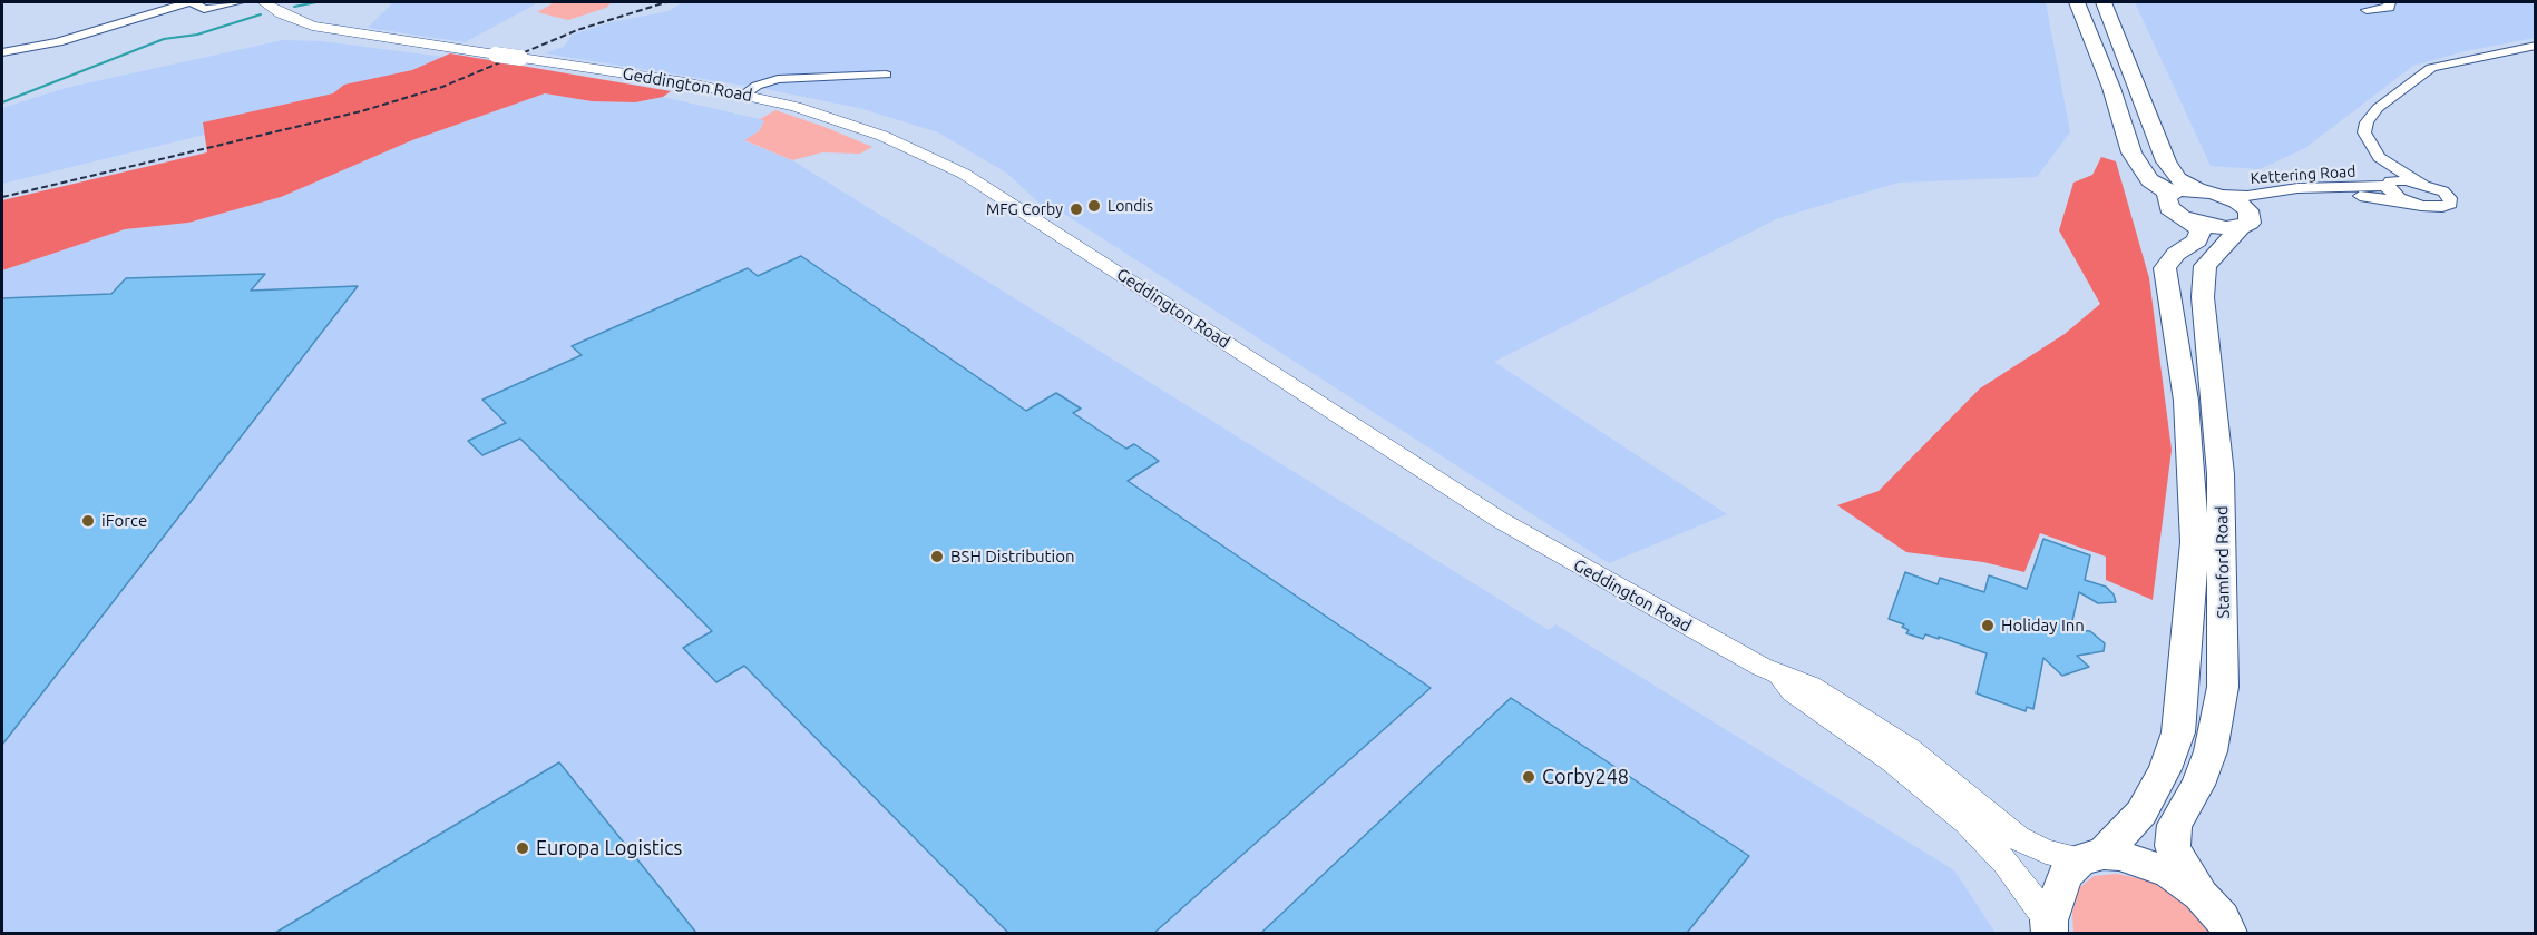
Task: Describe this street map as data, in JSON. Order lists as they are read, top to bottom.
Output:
{
  "streets": {
    "highway": ["Stamford Road"],
    "main road": ["Geddington Road"],
    "street": ["Kettering Road"]
  },
  "crossings": [
    ["Geddington Road", "Stamford Road"],
    ["Kettering Road", "Stamford Road"]
  ],
  "places": [
    "Londis",
    "MFG Corby",
    "iForce",
    "BSH Distribution",
    "Holiday Inn",
    "Corby248",
    "Europa Logistics"
  ]
}
